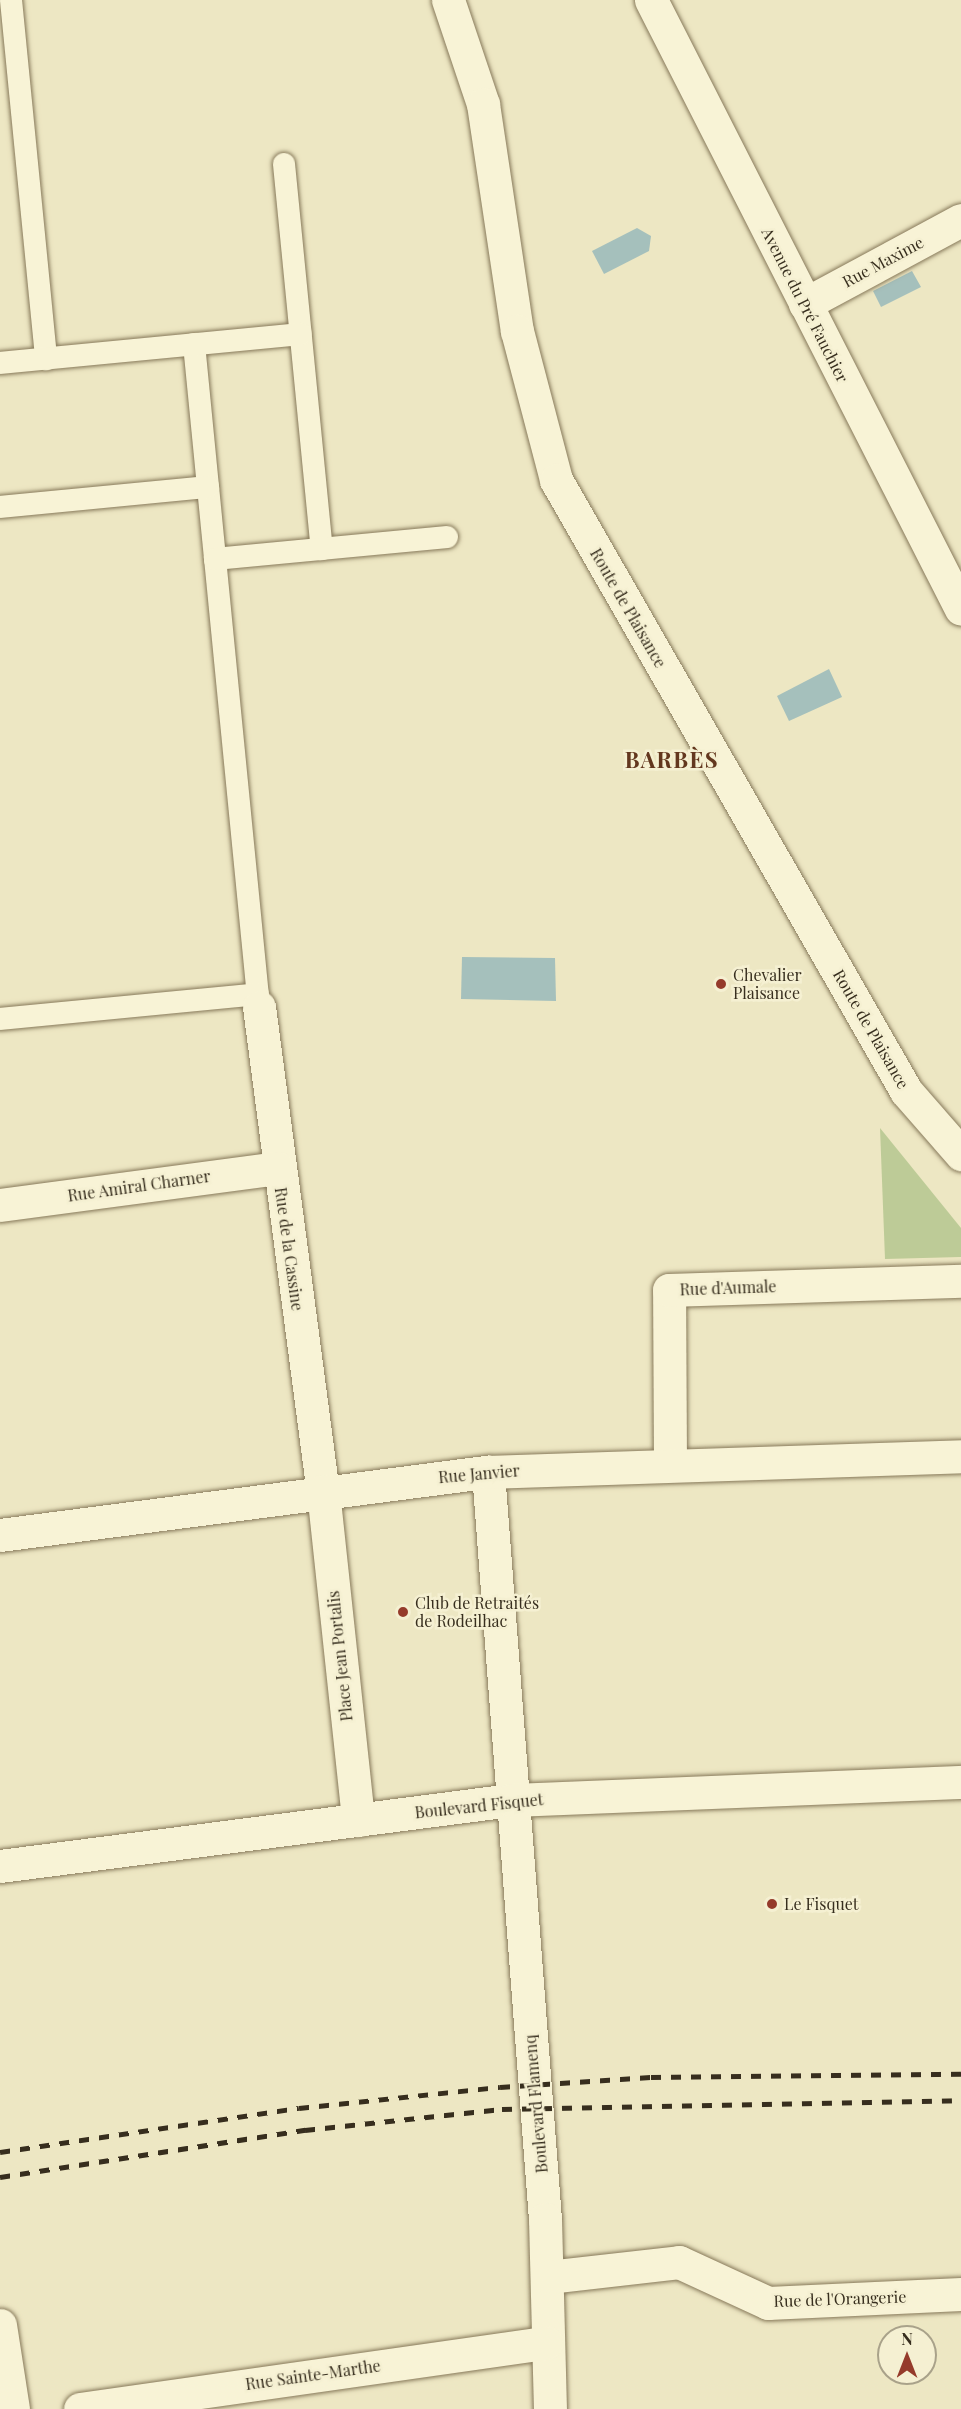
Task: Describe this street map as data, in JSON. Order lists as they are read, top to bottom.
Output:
{
  "streets": {
    "street": [
      "Rue Maxime",
      "Avenue du Pré Fauchier",
      "Route de Plaisance",
      "Rue Amiral Charner",
      "Rue de la Cassine",
      "Rue d'Aumale",
      "Rue Janvier",
      "Place Jean Portalis",
      "Boulevard Fisquet",
      "Boulevard Flamenq",
      "Rue de l'Orangerie",
      "Rue Sainte-Marthe"
    ]
  },
  "crossings": [
    ["Rue Maxime", "Avenue du Pré Fauchier"],
    ["Rue Amiral Charner", "Rue de la Cassine"],
    ["Rue de la Cassine", "Rue Janvier"],
    ["Rue de la Cassine", "Place Jean Portalis"],
    ["Rue d'Aumale", "Rue Janvier"],
    ["Rue Janvier", "Place Jean Portalis"],
    ["Place Jean Portalis", "Boulevard Fisquet"],
    ["Boulevard Fisquet", "Boulevard Flamenq"],
    ["Boulevard Flamenq", "Rue de l'Orangerie"],
    ["Boulevard Flamenq", "Rue Sainte-Marthe"]
  ],
  "districts": ["BARBÈS"],
  "places": ["Chevalier Plaisance", "Club de Retraités de Rodeilhac", "Le Fisquet"],
  "north": "top"
}
